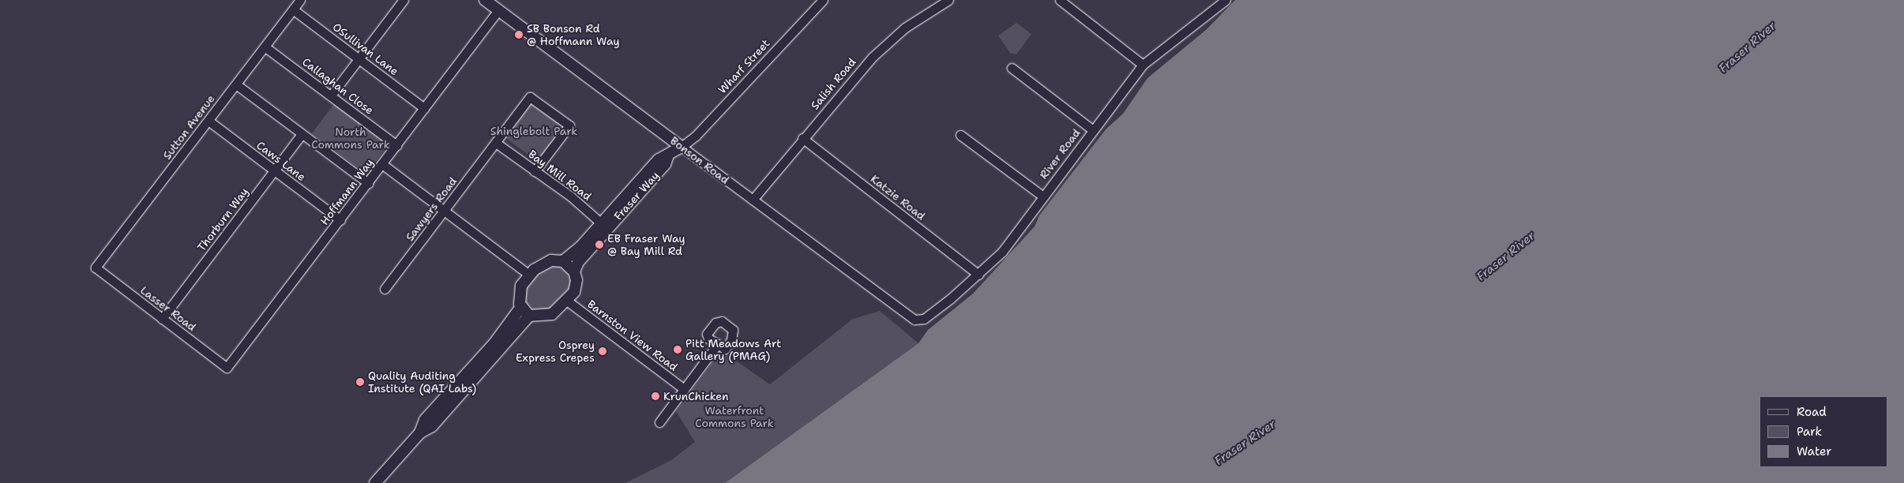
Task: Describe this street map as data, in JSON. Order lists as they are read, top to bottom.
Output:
{
  "streets": {
    "street": [
      "OSullivan Lane",
      "Wharf Street",
      "Salish Road",
      "Callaghan Close",
      "Sutton Avenue",
      "River Road",
      "Bonson Road",
      "Caws Lane",
      "Bay Mill Road",
      "Hoffmann Way",
      "Fraser Way",
      "Katzie Road",
      "Sawyers Road",
      "Thorburn Way",
      "Lasser Road",
      "Barnston View Road"
    ]
  },
  "crossings": [
    ["OSullivan Lane", "Sutton Avenue"],
    ["OSullivan Lane", "Hoffmann Way"],
    ["Wharf Street", "Bonson Road"],
    ["Wharf Street", "Fraser Way"],
    ["Salish Road", "Bonson Road"],
    ["Salish Road", "Katzie Road"],
    ["Callaghan Close", "Sutton Avenue"],
    ["Callaghan Close", "Hoffmann Way"],
    ["Sutton Avenue", "Caws Lane"],
    ["Sutton Avenue", "Lasser Road"],
    ["River Road", "Bonson Road"],
    ["River Road", "Katzie Road"],
    ["Bonson Road", "Hoffmann Way"],
    ["Bonson Road", "Fraser Way"],
    ["Caws Lane", "Hoffmann Way"],
    ["Caws Lane", "Thorburn Way"],
    ["Bay Mill Road", "Fraser Way"],
    ["Bay Mill Road", "Sawyers Road"],
    ["Hoffmann Way", "Lasser Road"],
    ["Fraser Way", "Barnston View Road"],
    ["Thorburn Way", "Lasser Road"]
  ],
  "water": ["Fraser River"],
  "parks": ["Shinglebolt Park", "North Commons Park", "Waterfront Commons Park"],
  "places": [
    "SB Bonson Rd @ Hoffmann Way",
    "EB Fraser Way @ Bay Mill Rd",
    "Pitt Meadows Art Gallery (PMAG)",
    "Osprey Express Crepes",
    "Quality Auditing Institute (QAI Labs)",
    "KrunChicken"
  ],
  "legend": ["Road", "Park", "Water"]
}
